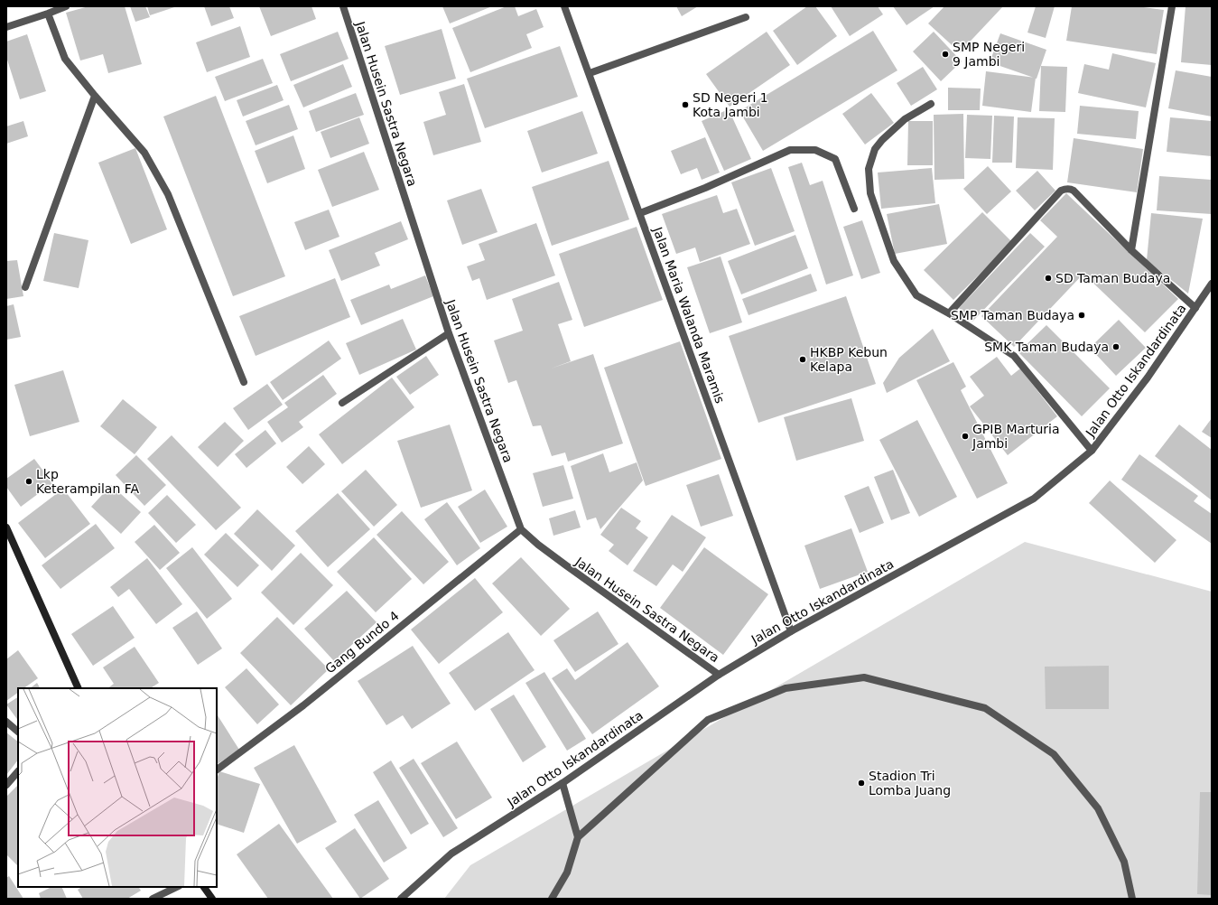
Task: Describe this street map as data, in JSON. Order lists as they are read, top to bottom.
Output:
{
  "streets": {
    "street": [
      "Jalan Husein Sastra Negara",
      "Jalan Maria Walanda Maramis",
      "Jalan Otto Iskandardinata",
      "Gang Bundo 4"
    ]
  },
  "crossings": [
    ["Jalan Husein Sastra Negara", "Jalan Otto Iskandardinata"],
    ["Jalan Husein Sastra Negara", "Gang Bundo 4"],
    ["Jalan Maria Walanda Maramis", "Jalan Otto Iskandardinata"]
  ],
  "places": [
    "SMP Negeri 9 Jambi",
    "SD Negeri 1 Kota Jambi",
    "SD Taman Budaya",
    "SMP Taman Budaya",
    "SMK Taman Budaya",
    "HKBP Kebun Kelapa",
    "GPIB Marturia Jambi",
    "Lkp Keterampilan FA",
    "Stadion Tri Lomba Juang"
  ]
}
